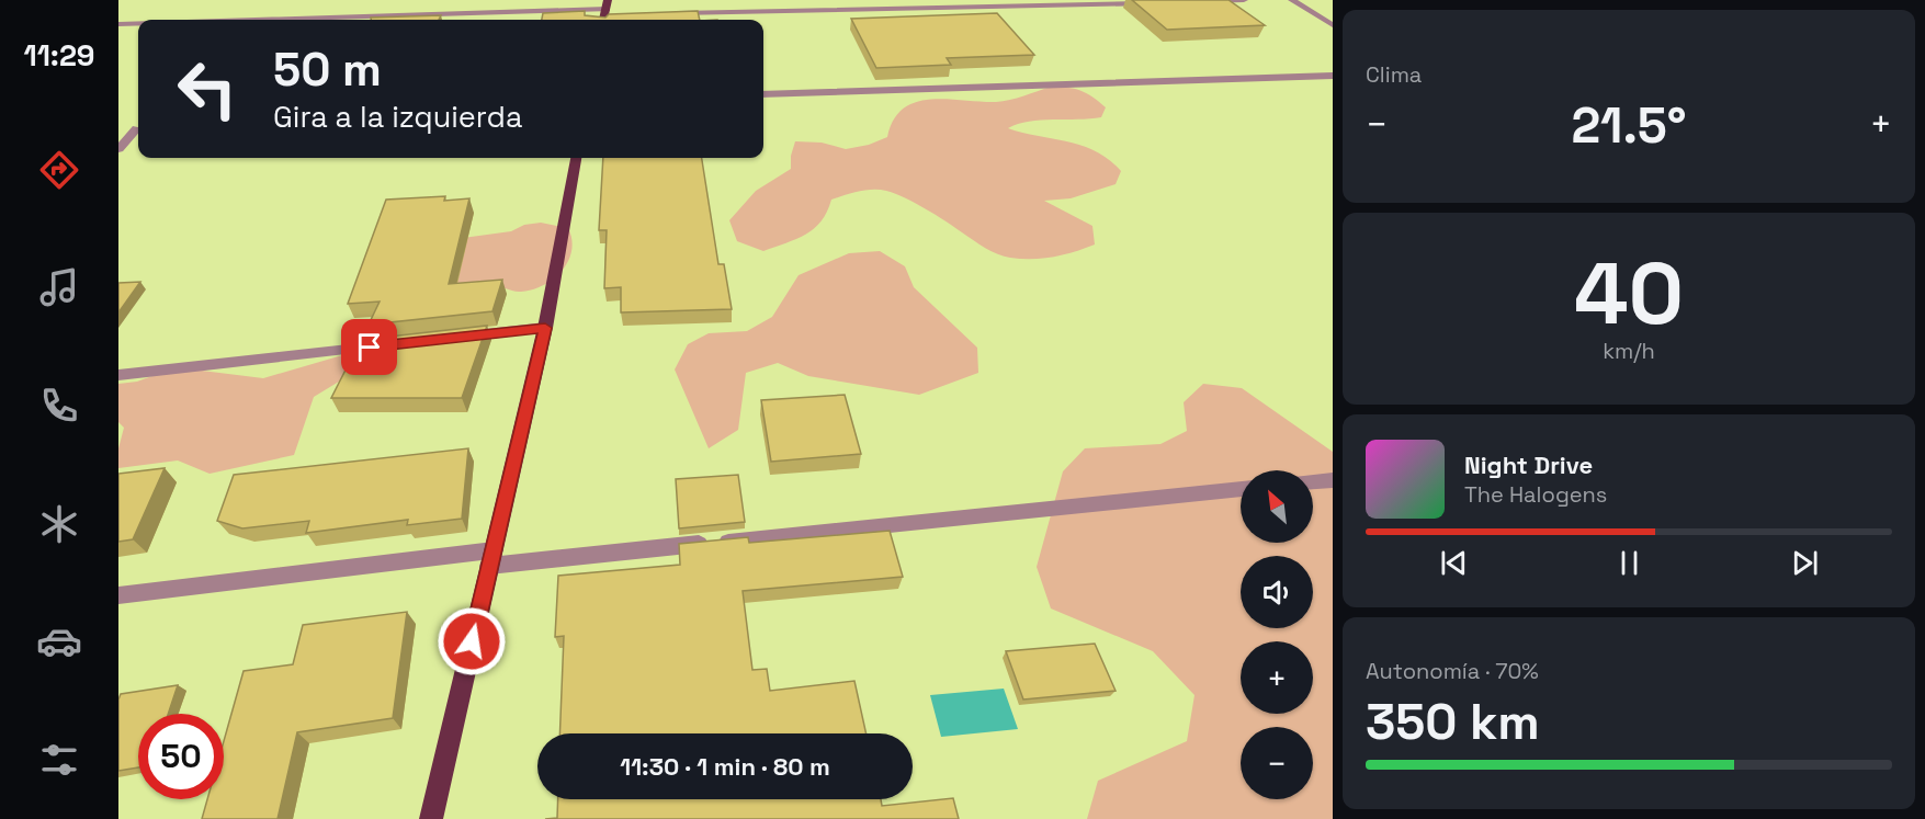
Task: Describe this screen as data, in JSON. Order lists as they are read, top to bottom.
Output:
{
  "north": "top left",
  "page": {
    "tabs": "11:29",
    "tile": [
      "Clima",
      ["40", "km/h"],
      ["Autonomía · 70%", "350 km"]
    ],
    "turn": ["50 m", "Gira a la izquierda"],
    "heat": ["−", "21.5°", "+"],
    "song": ["Night Drive", "The Halogens"],
    "map_buttons": ["+", "−"],
    "limit": "50",
    "trip": "11:30 · 1 min · 80 m"
  }
}
